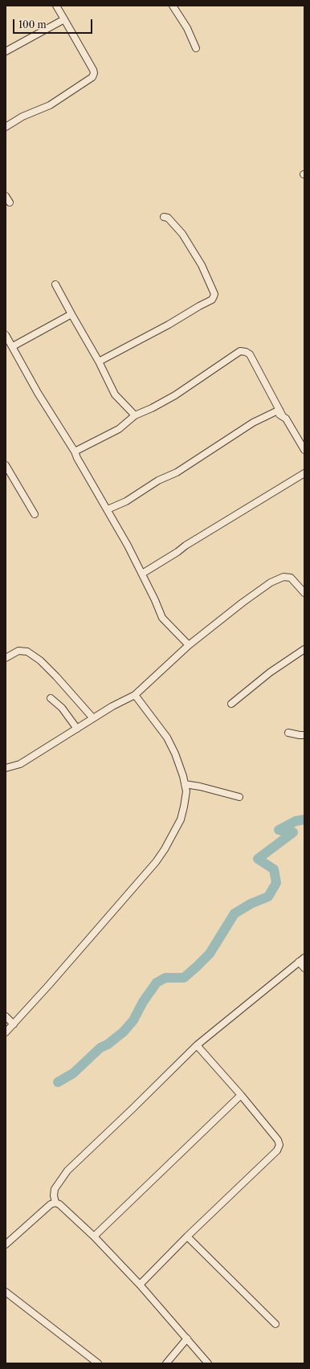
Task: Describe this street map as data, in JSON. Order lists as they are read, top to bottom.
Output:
{
  "scale_bar": "100 m"
}
